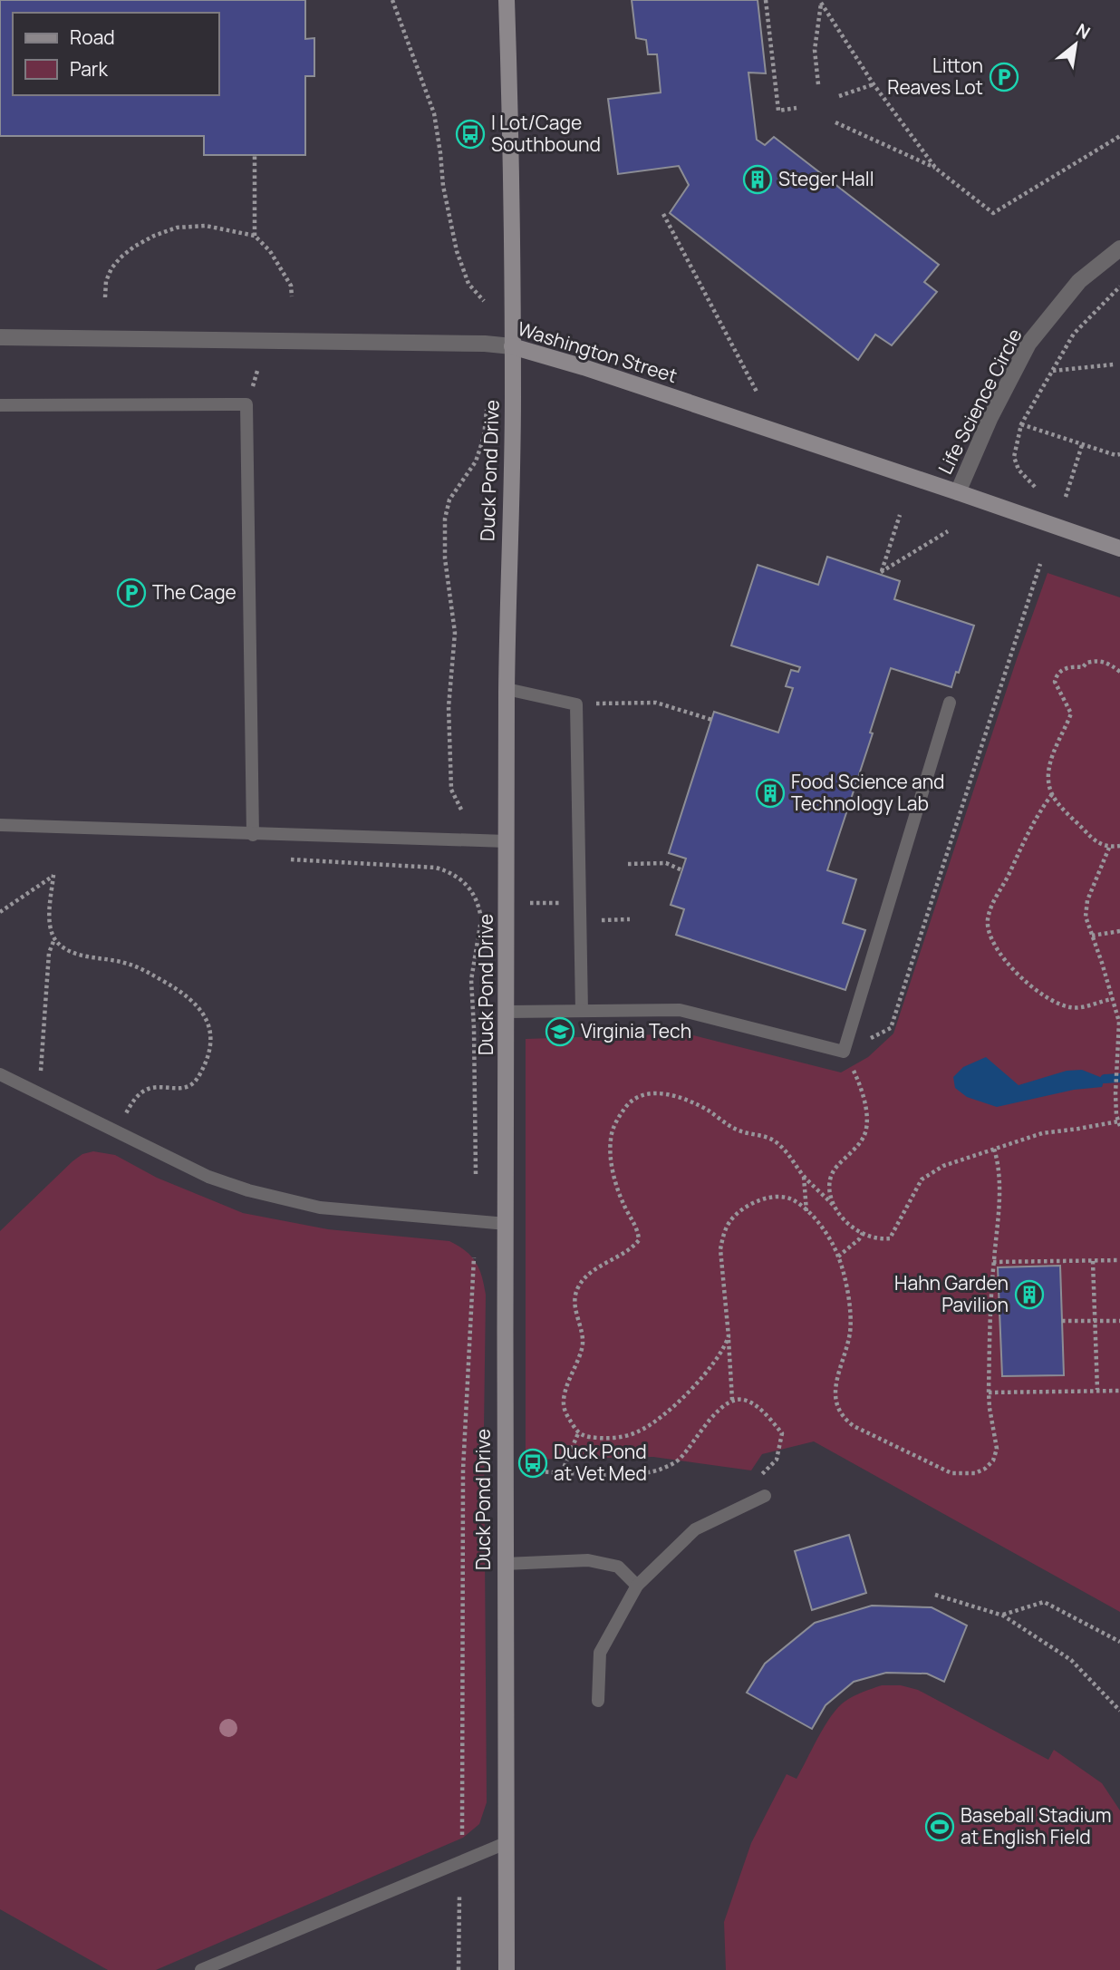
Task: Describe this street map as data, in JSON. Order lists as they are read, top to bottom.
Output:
{
  "streets": {
    "street": ["Washington Street", "Life Science Circle", "Duck Pond Drive"]
  },
  "crossings": [
    ["Washington Street", "Life Science Circle"],
    ["Washington Street", "Duck Pond Drive"]
  ],
  "places": {
    "parking": ["Litton Reaves Lot", "The Cage"],
    "bus stop": ["I Lot/Cage Southbound", "Duck Pond at Vet Med"],
    "building": ["Steger Hall", "Food Science and Technology Lab", "Hahn Garden Pavilion"],
    "school or university": ["Virginia Tech"],
    "sports": ["Baseball Stadium at English Field"]
  },
  "legend": ["Road", "Park"],
  "north": "top right"
}
